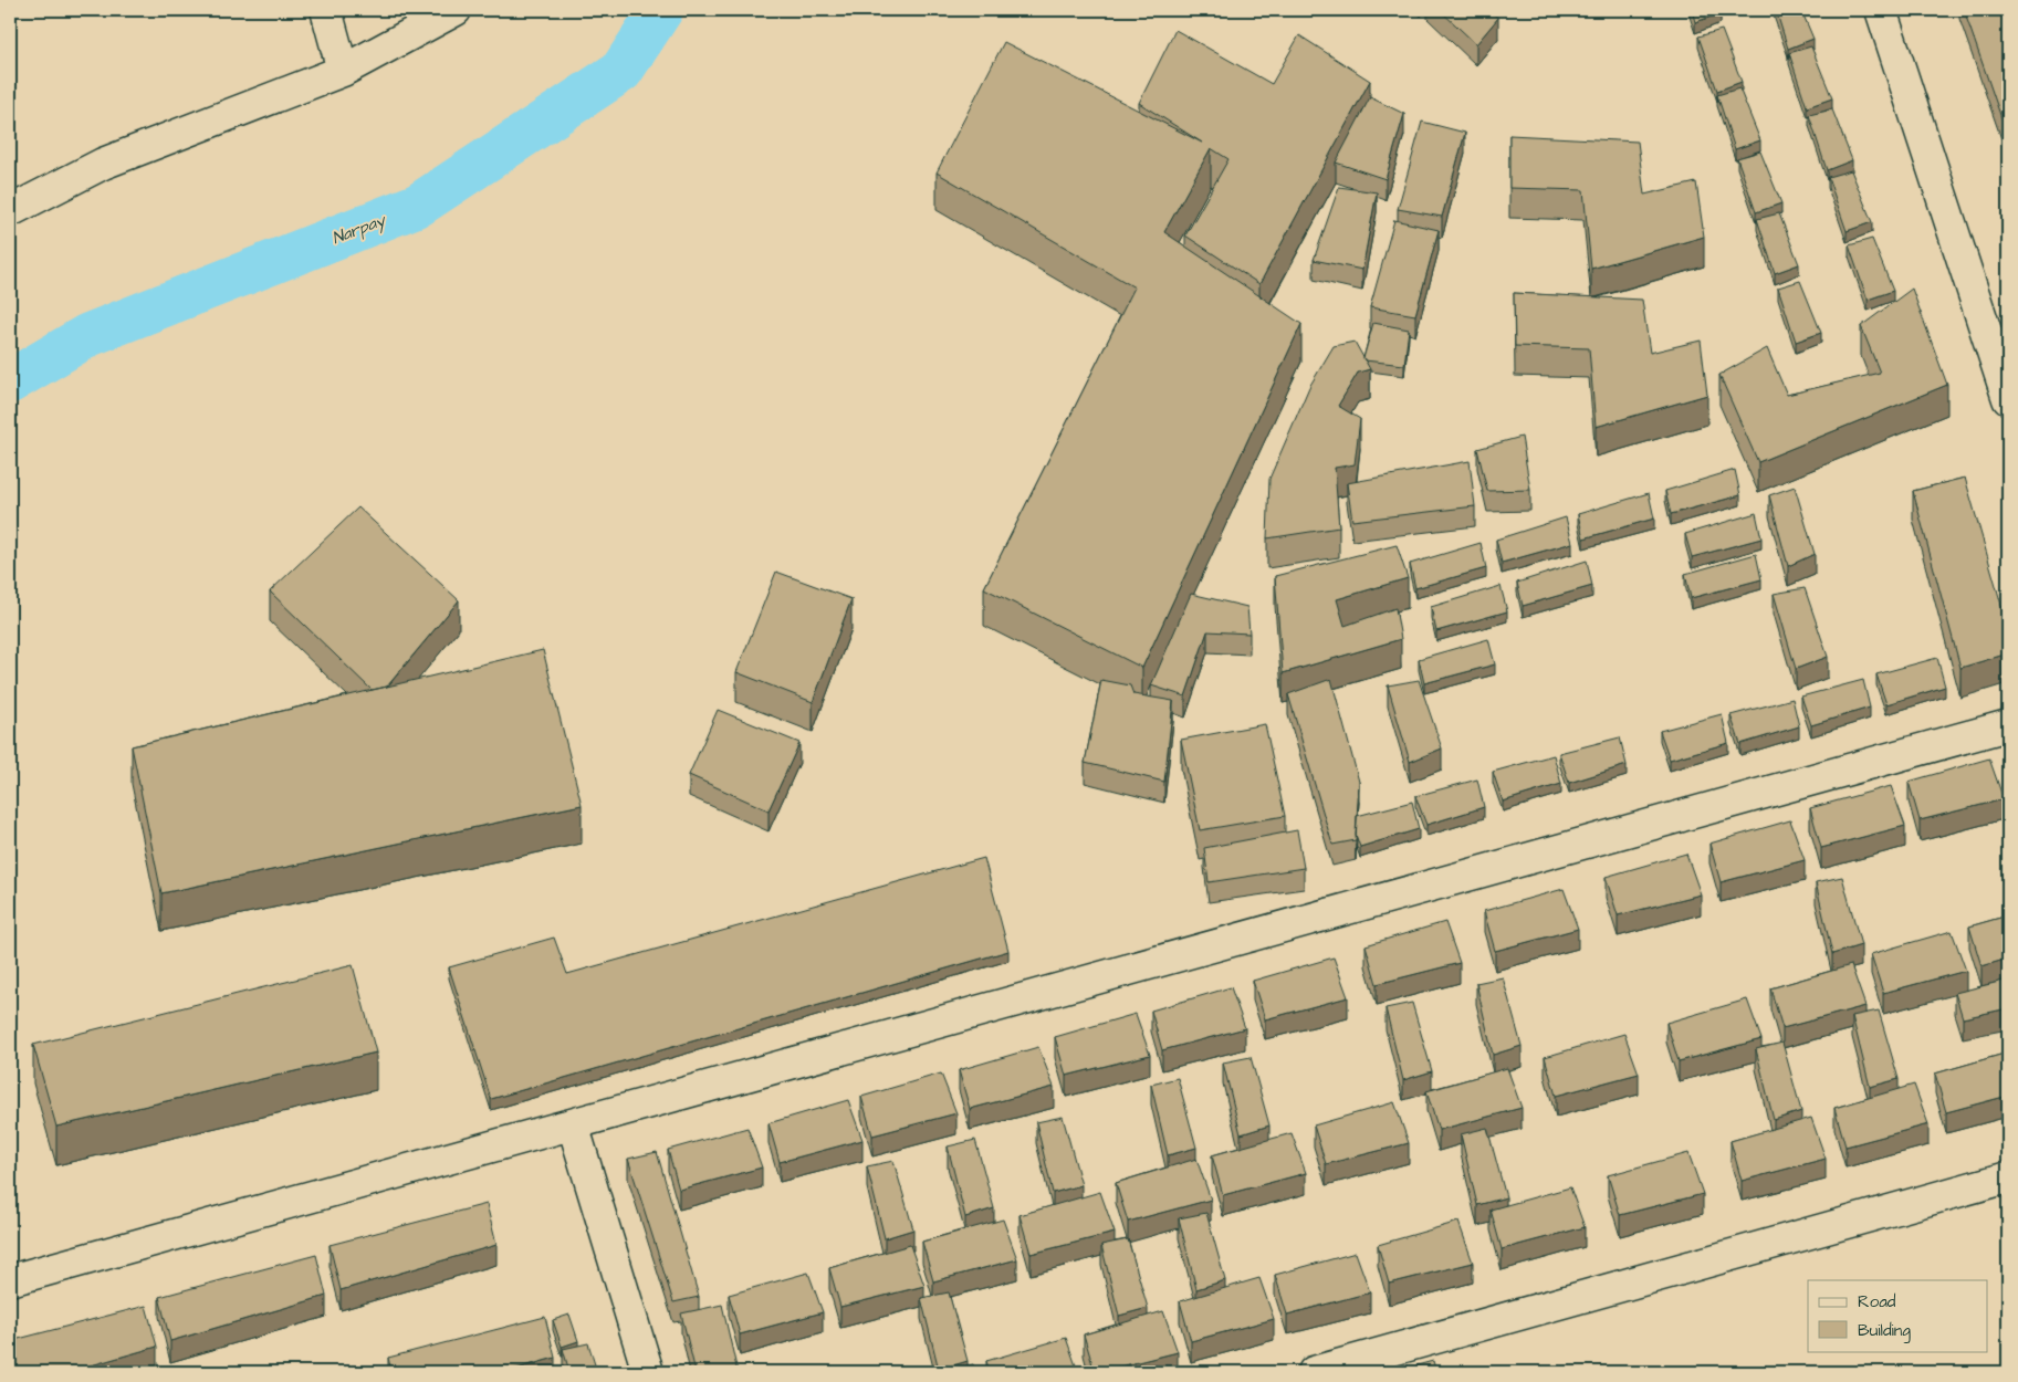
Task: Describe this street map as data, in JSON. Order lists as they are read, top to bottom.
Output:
{
  "water": ["Narpay"],
  "legend": ["Road", "Building"]
}
